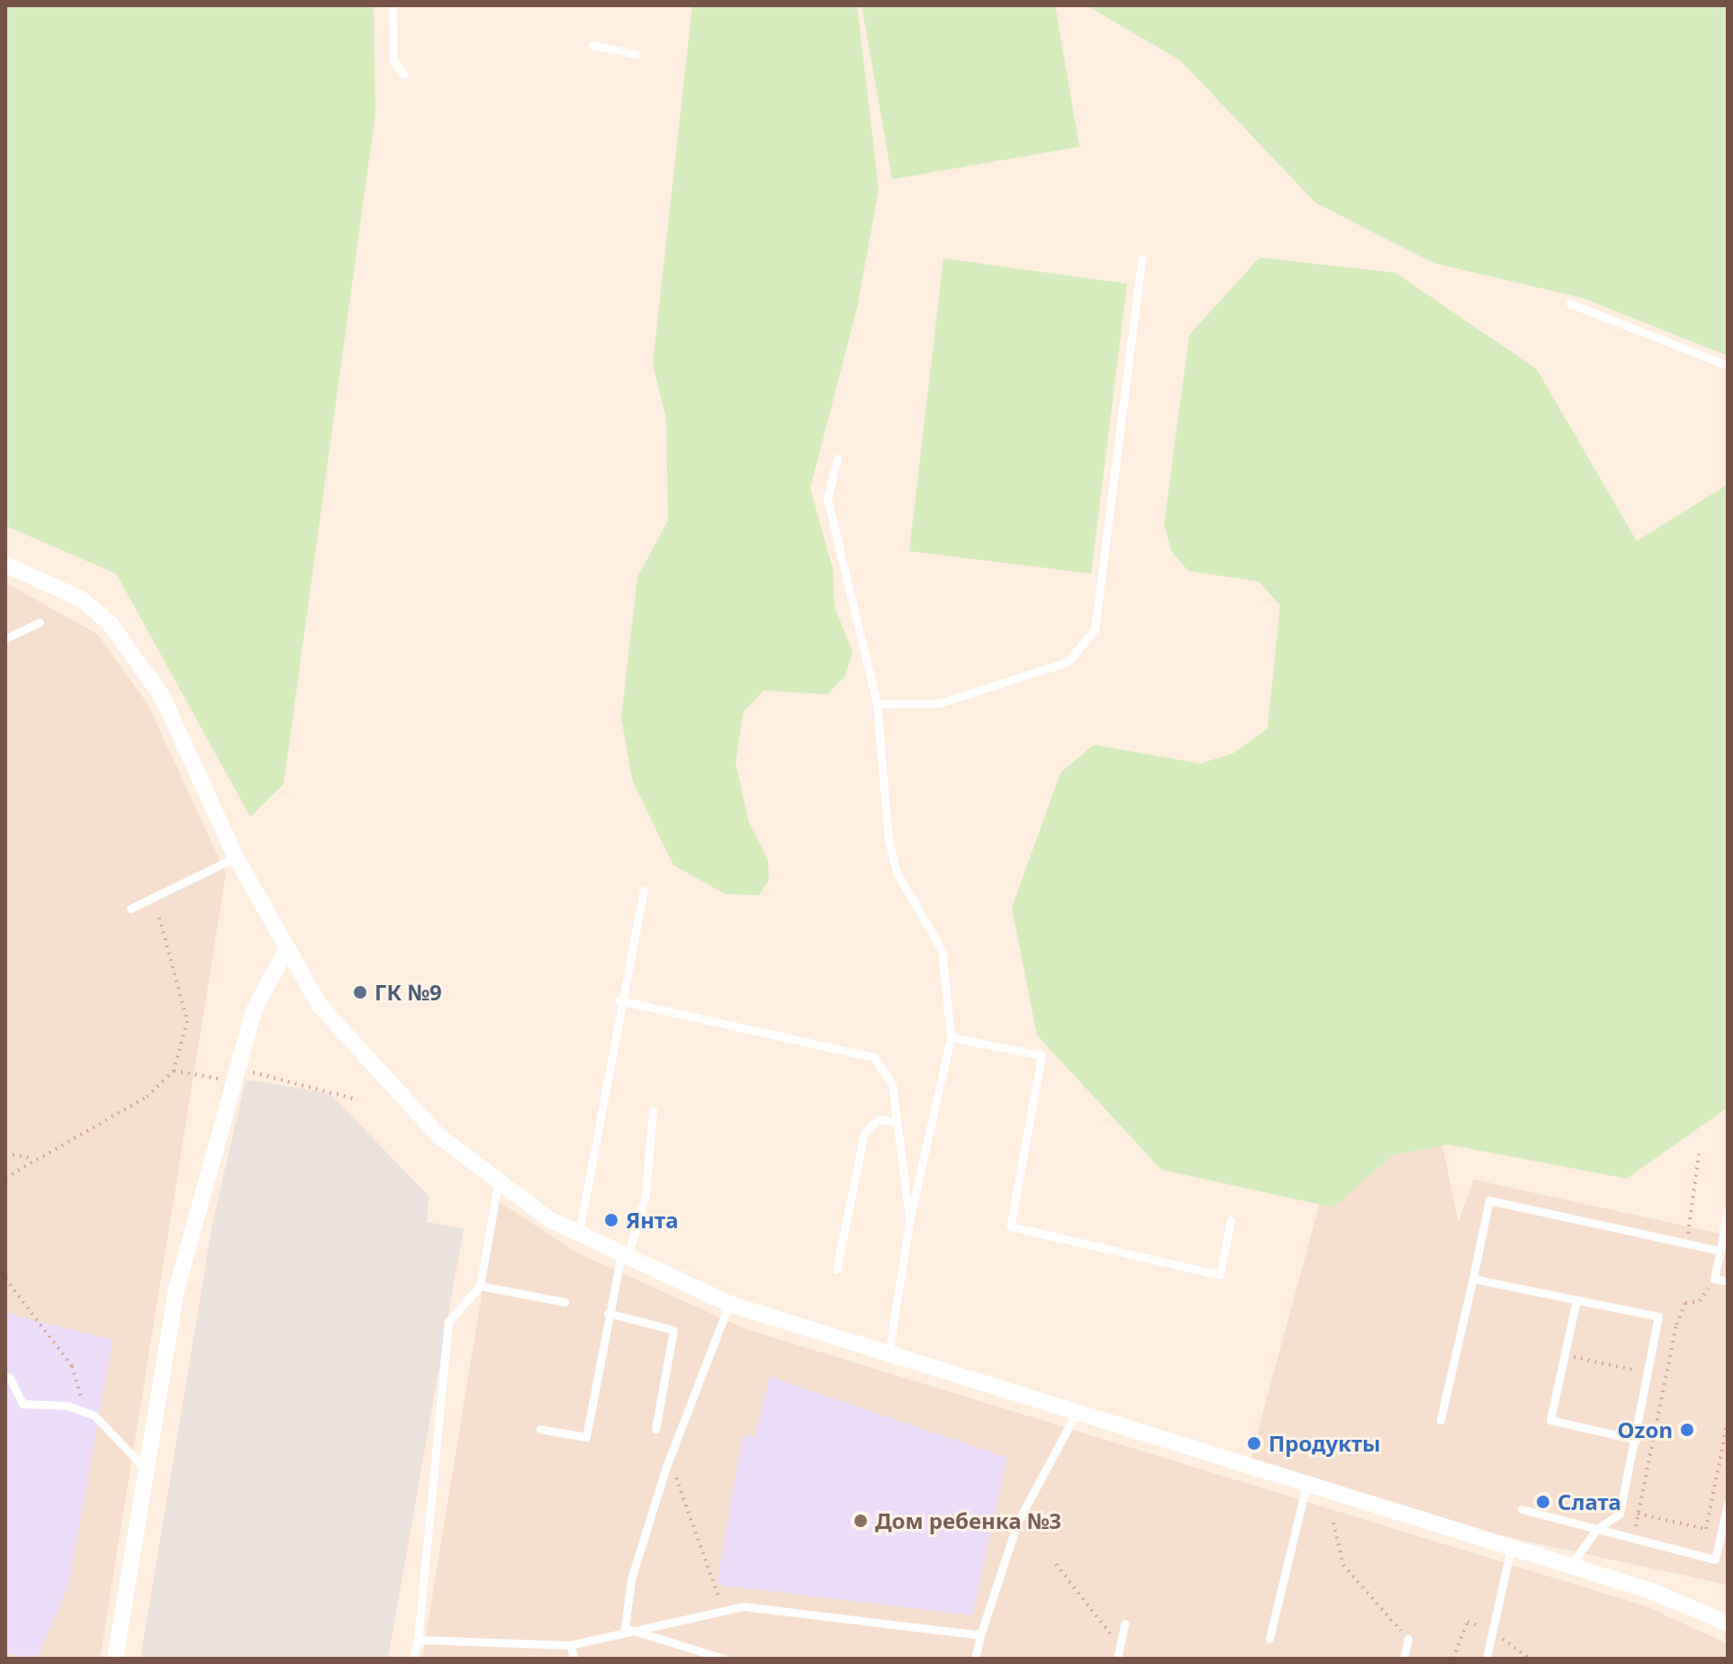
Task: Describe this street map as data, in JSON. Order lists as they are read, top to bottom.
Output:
{
  "places": [
    "ГК №9",
    "Янта",
    "Ozon",
    "Продукты",
    "Слата",
    "Дом ребенка №3"
  ]
}
